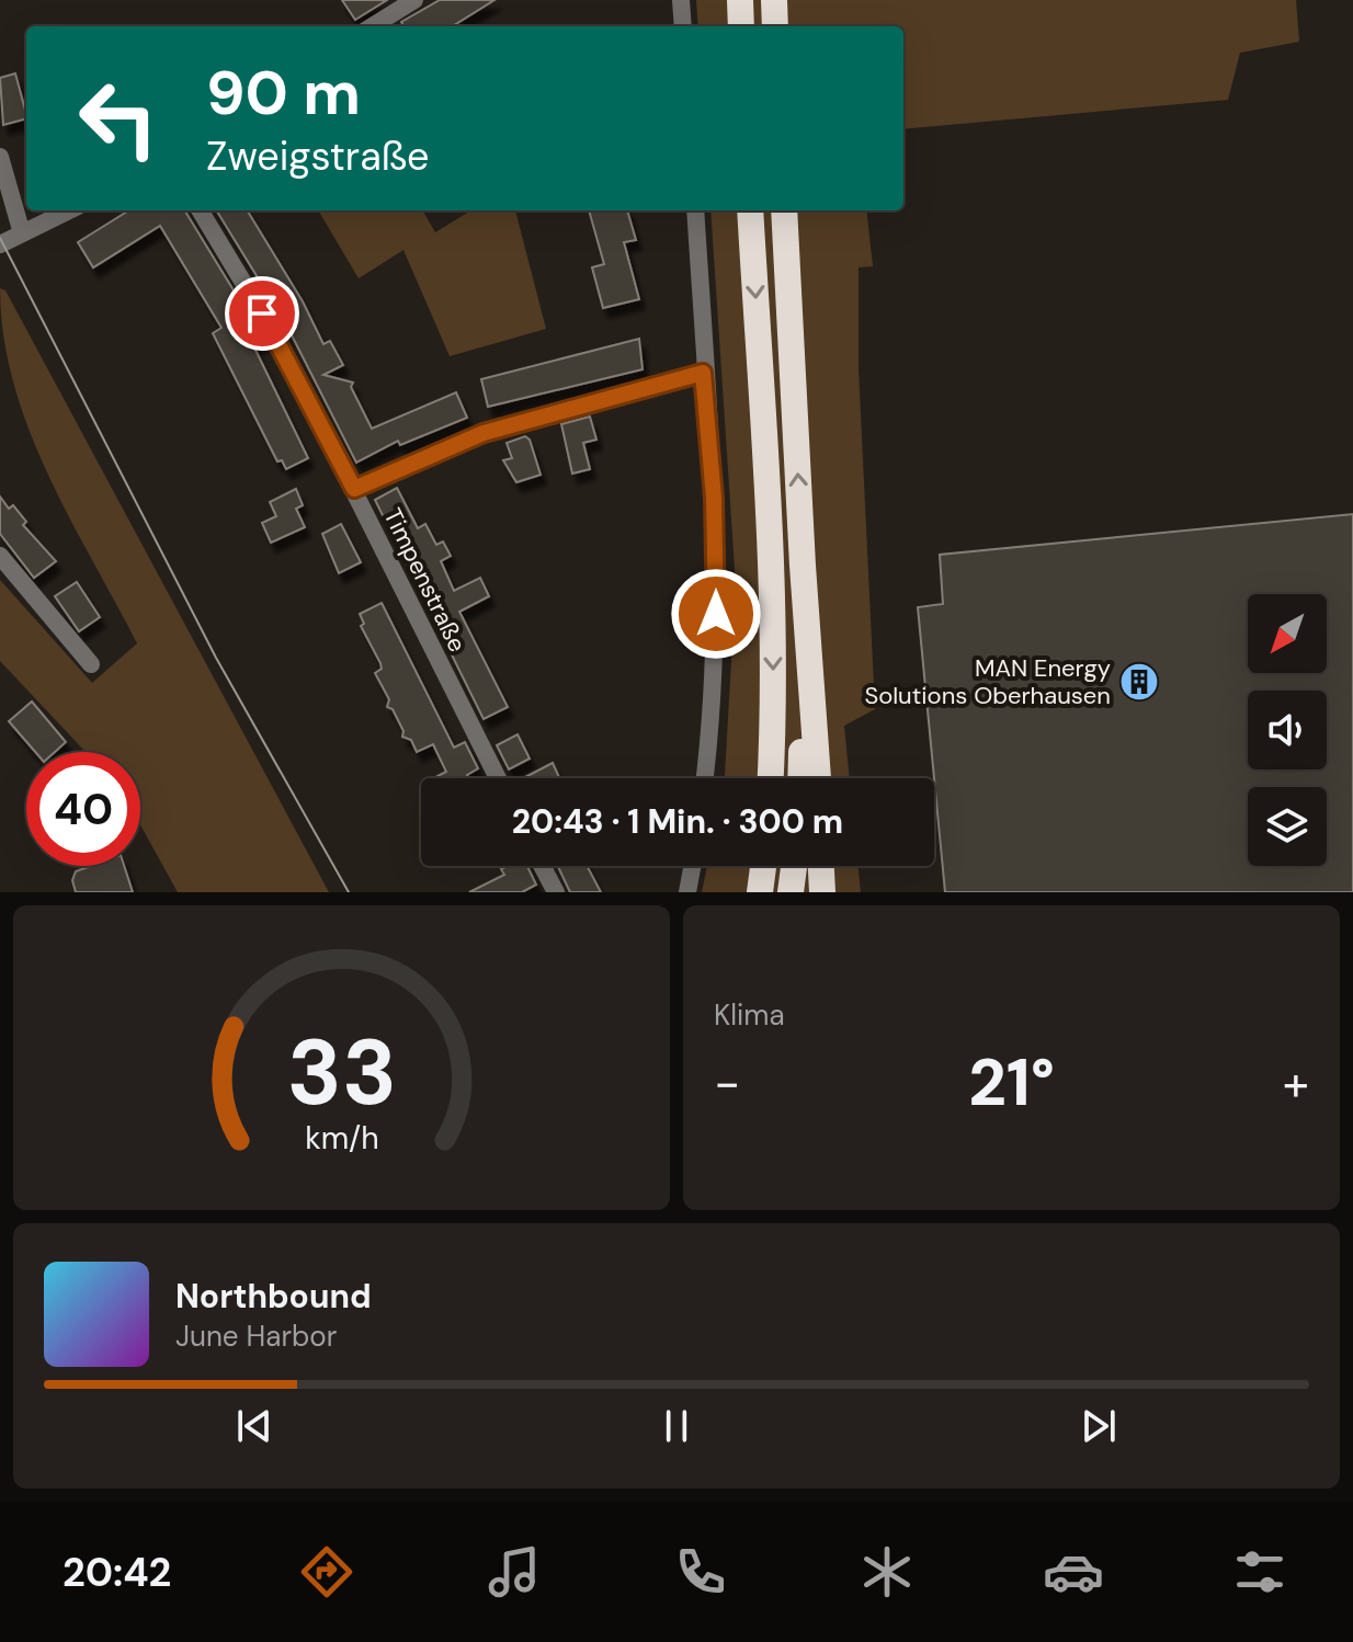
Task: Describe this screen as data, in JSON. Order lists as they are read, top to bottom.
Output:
{
  "streets": {
    "street": ["Timpenstraße"]
  },
  "places": {
    "building": ["MAN Energy Solutions Oberhausen"]
  },
  "north": "bottom left",
  "page": {
    "turn": ["90 m", "Zweigstraße"],
    "limit": "40",
    "trip": "20:43 · 1 Min. · 300 m",
    "tile": "Klima",
    "heat": ["−", "21°", "+"],
    "song": ["Northbound", "June Harbor"],
    "tabs": "20:42",
    "gauge": ["33", "km/h"]
  }
}
